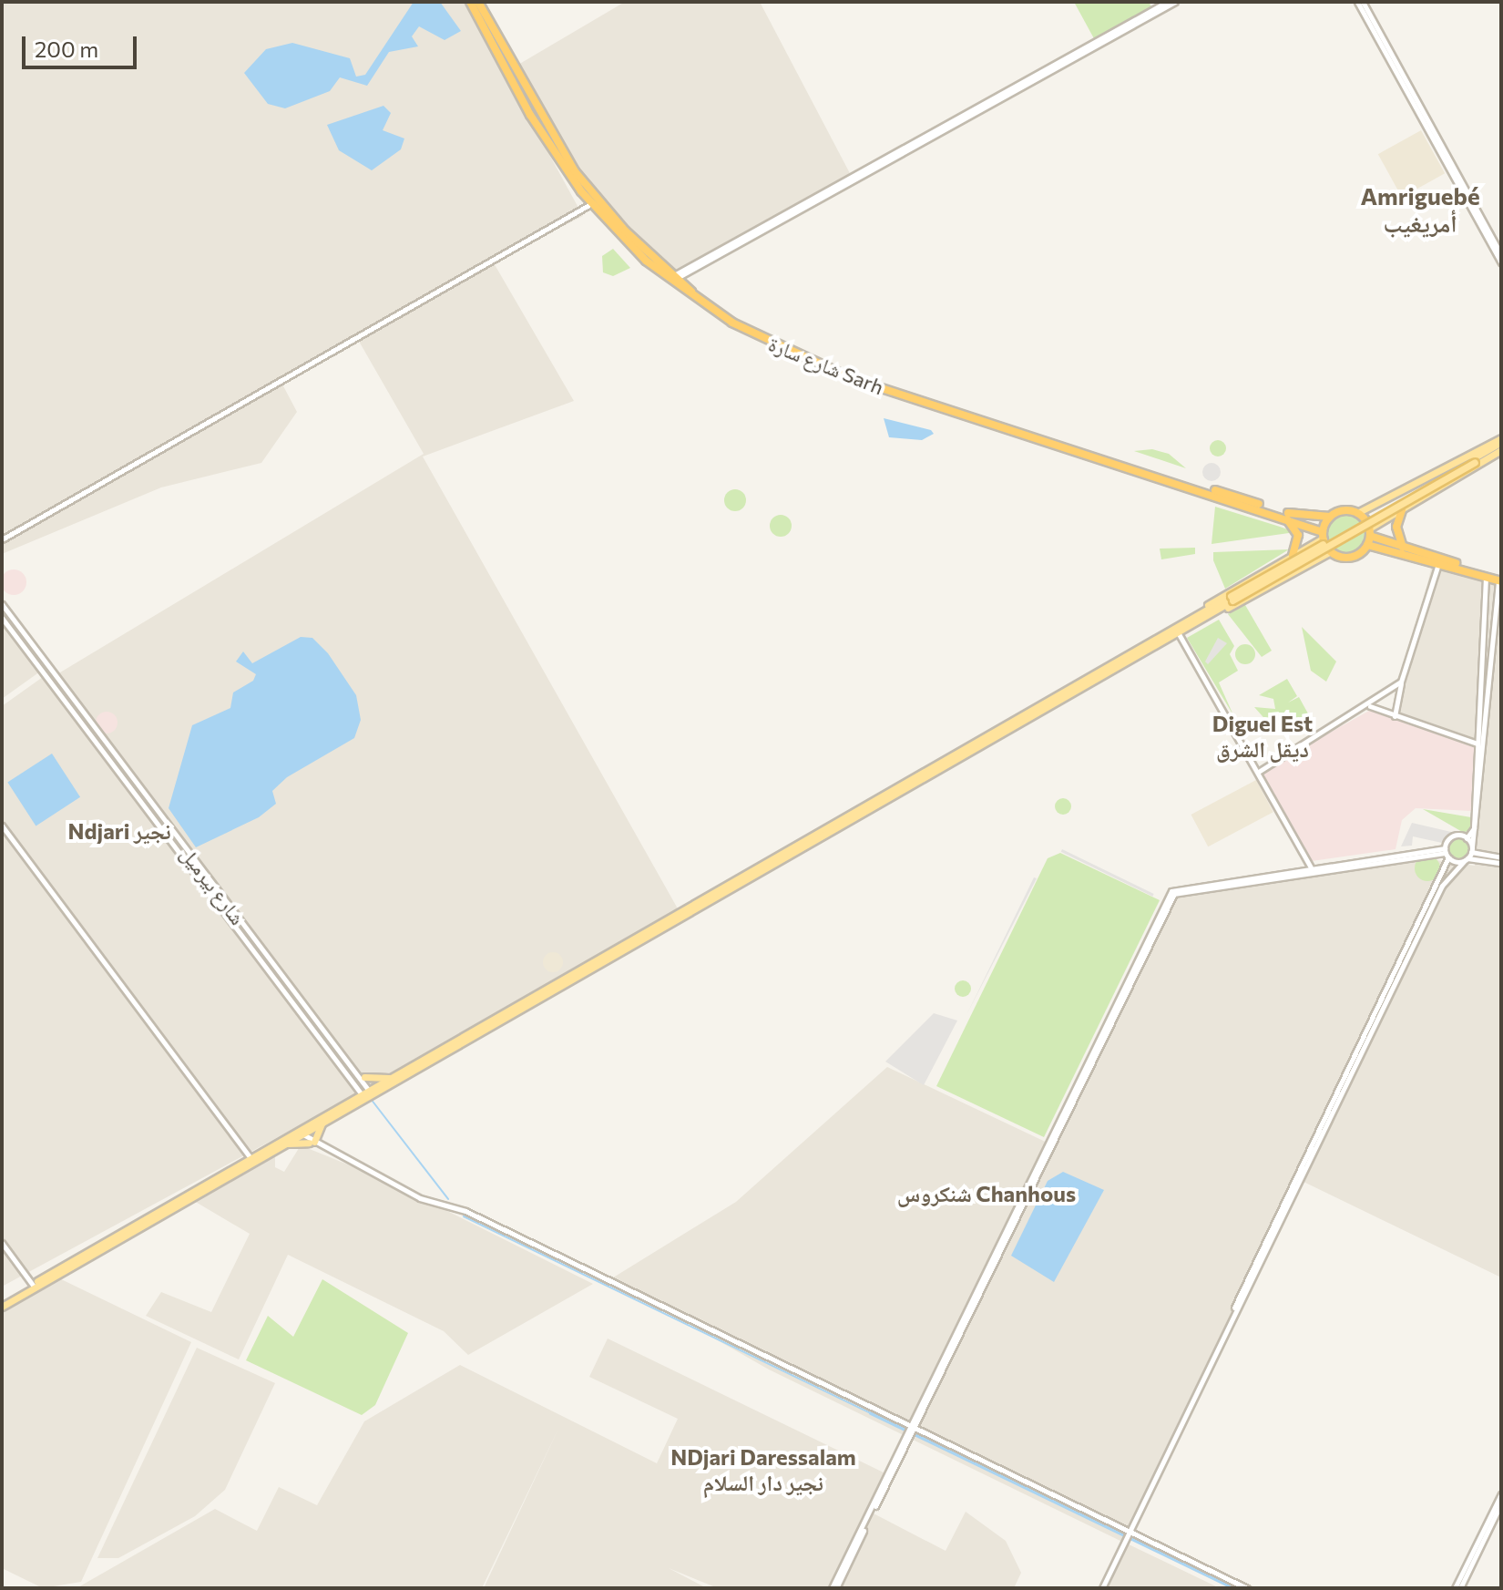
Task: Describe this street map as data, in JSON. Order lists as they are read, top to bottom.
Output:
{
  "streets": {
    "highway": ["شارع سارة Sarh"],
    "street": ["شارع بيرميل"]
  },
  "districts": [
    "Amriguebé أمريغيب",
    "Diguel Est ديقل الشرق",
    "Ndjari نجير",
    "شنكروس Chanhous",
    "NDjari Daressalam نجير دار السلام"
  ],
  "scale_bar": "200 m"
}
